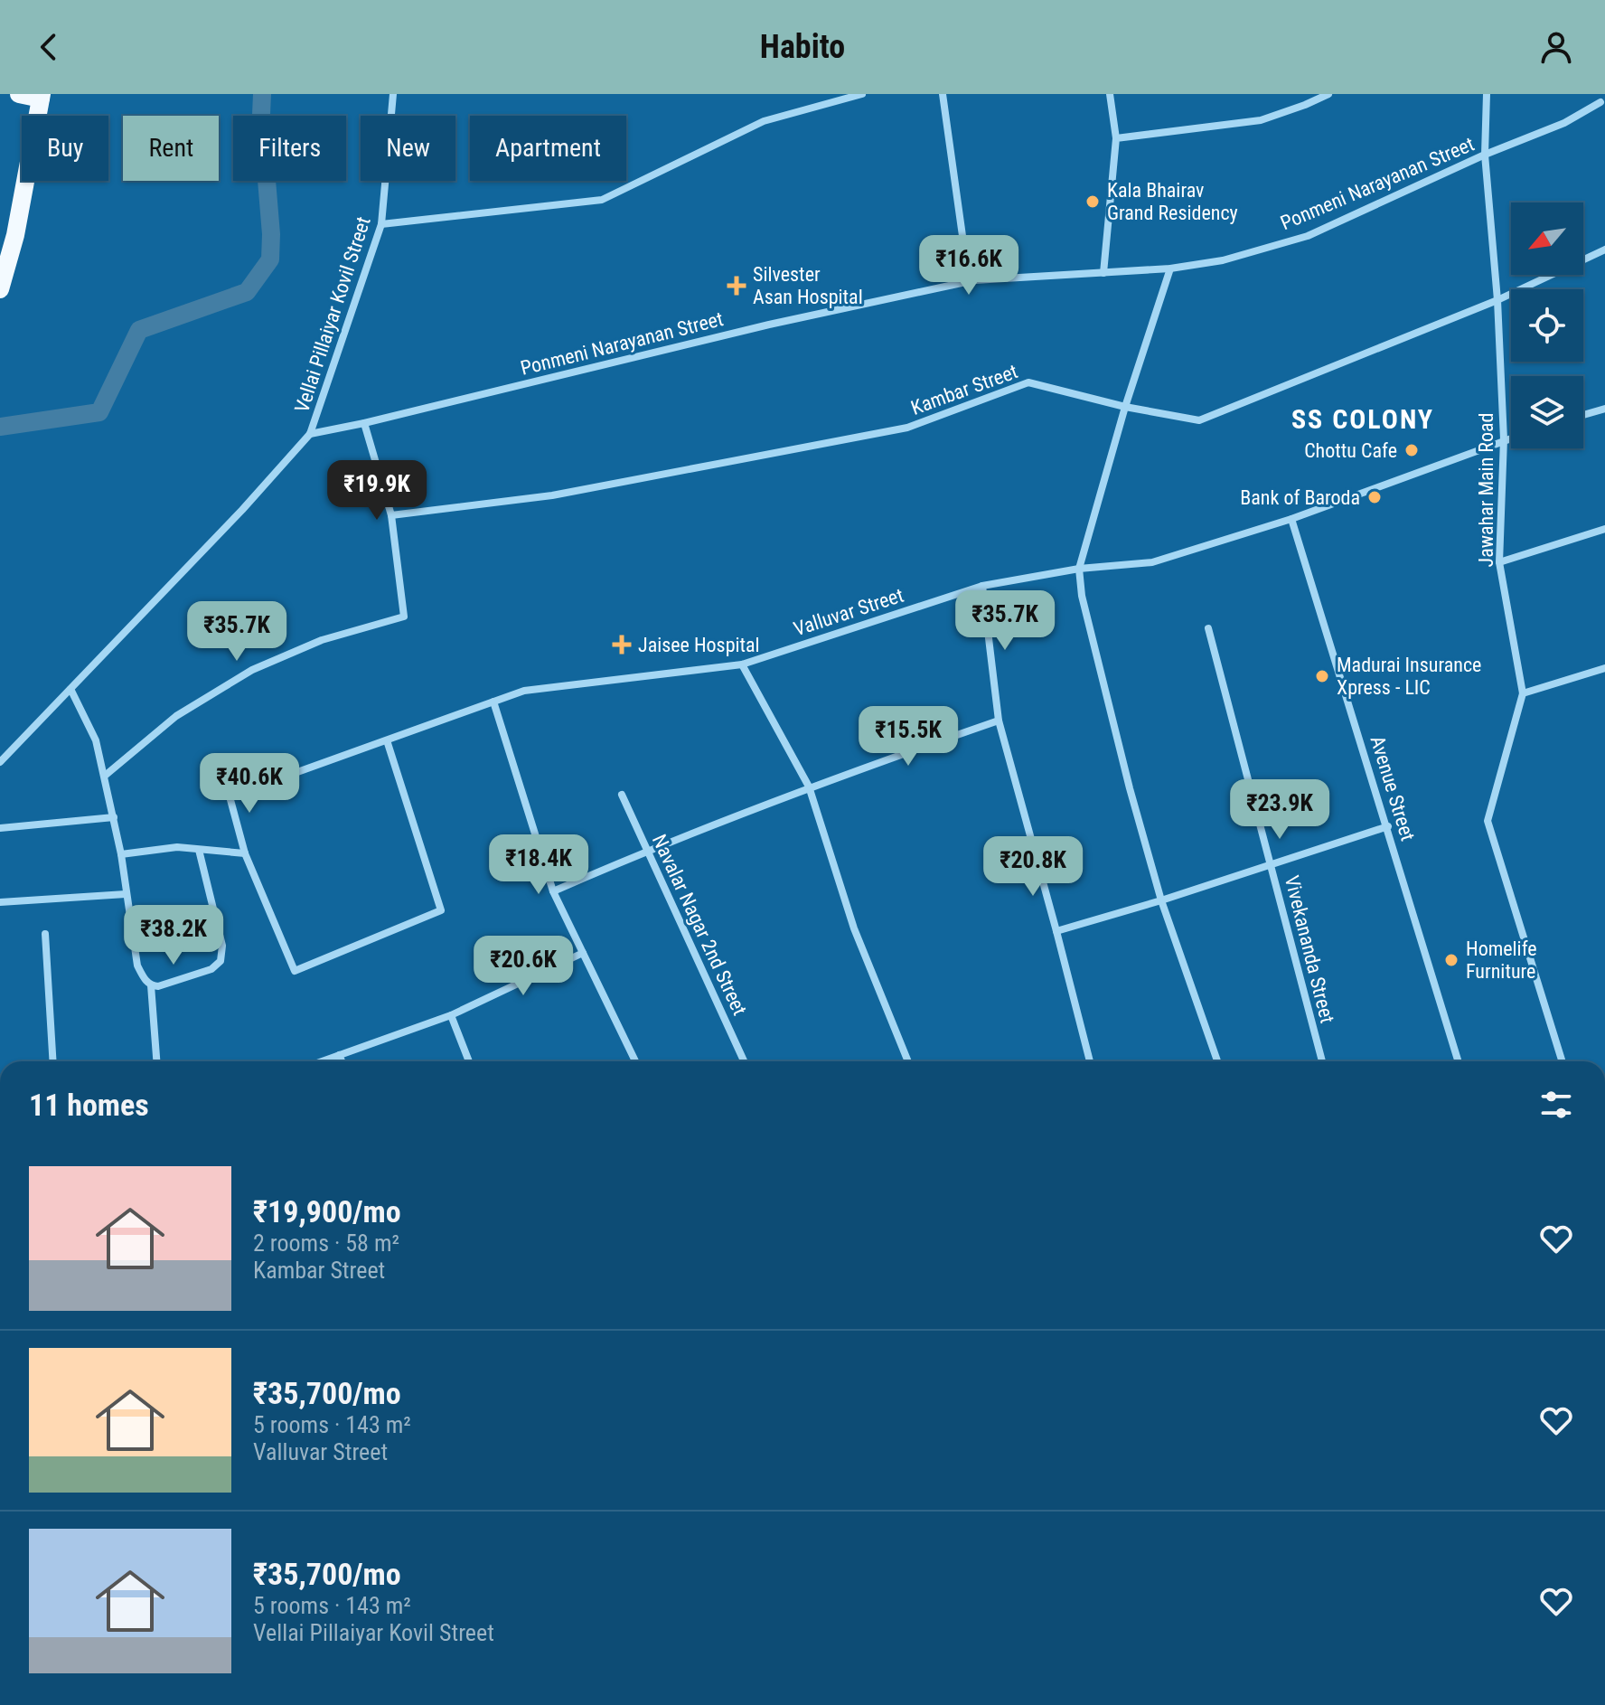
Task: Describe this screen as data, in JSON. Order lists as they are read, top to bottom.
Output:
{
  "streets": {
    "street": [
      "Ponmeni Narayanan Street",
      "Vellai Pillaiyar Kovil Street",
      "Kambar Street",
      "Jawahar Main Road",
      "Valluvar Street",
      "Avenue Street",
      "Navalar Nagar 2nd Street",
      "Vivekananda Street"
    ]
  },
  "crossings": [
    ["Ponmeni Narayanan Street", "Vellai Pillaiyar Kovil Street"],
    ["Ponmeni Narayanan Street", "Jawahar Main Road"],
    ["Kambar Street", "Jawahar Main Road"],
    ["Jawahar Main Road", "Valluvar Street"],
    ["Valluvar Street", "Avenue Street"]
  ],
  "districts": ["SS COLONY"],
  "places": {
    "other": [
      "Kala Bhairav Grand Residency",
      "Chottu Cafe",
      "Bank of Baroda",
      "Madurai Insurance Xpress - LIC",
      "Homelife Furniture"
    ],
    "health": ["Silvester Asan Hospital", "Jaisee Hospital"]
  },
  "north": "bottom left",
  "page": {
    "header": "Habito",
    "chip": [
      "Buy",
      "Rent",
      "Filters",
      "New",
      "Apartment"
    ],
    "price": [
      "₹16.6K",
      "₹19.9K",
      "₹35.7K",
      "₹35.7K",
      "₹15.5K",
      "₹40.6K",
      "₹23.9K",
      "₹18.4K",
      "₹20.8K",
      "₹38.2K",
      "₹20.6K"
    ],
    "heading": "11 homes",
    "list": [
      {
        "name": "₹19,900/mo",
        "note": "2 rooms · 58 m² · Kambar Street"
      },
      {
        "name": "₹35,700/mo",
        "note": "5 rooms · 143 m² · Valluvar Street"
      },
      {
        "name": "₹35,700/mo",
        "note": "5 rooms · 143 m² · Vellai Pillaiyar Kovil Street"
      }
    ]
  }
}
